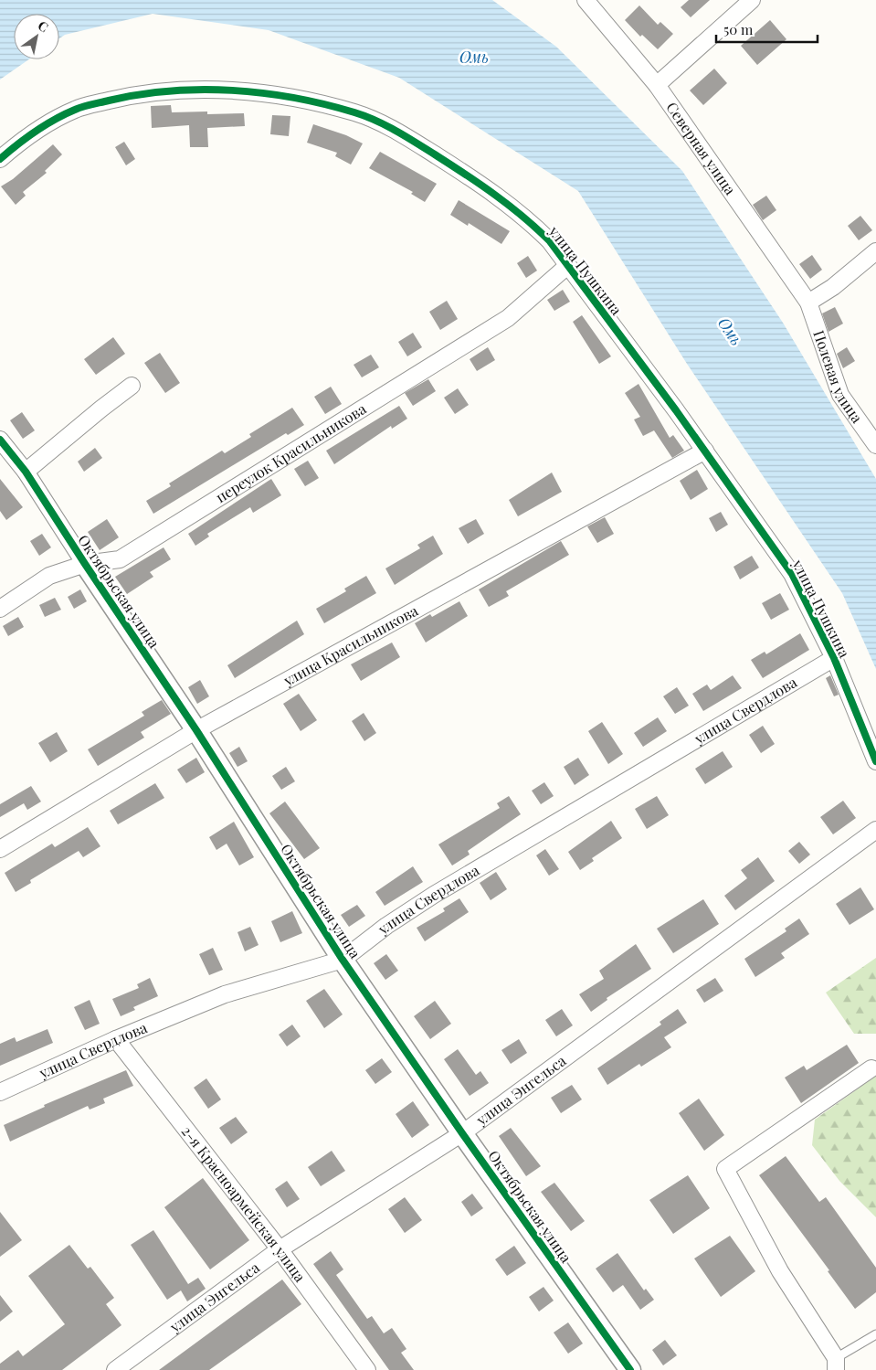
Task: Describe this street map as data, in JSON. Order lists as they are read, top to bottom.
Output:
{
  "streets": {
    "street": [
      "Северная улица",
      "улица Пушкина",
      "Полевая улица",
      "переулок Красильникова",
      "Октябрьская улица",
      "улица Красильникова",
      "улица Свердлова",
      "улица Энгельса",
      "2-я Красноармейская улица"
    ]
  },
  "crossings": [
    ["Северная улица", "Полевая улица"],
    ["улица Пушкина", "переулок Красильникова"],
    ["улица Пушкина", "улица Красильникова"],
    ["улица Пушкина", "улица Свердлова"],
    ["переулок Красильникова", "Октябрьская улица"],
    ["Октябрьская улица", "улица Красильникова"],
    ["Октябрьская улица", "улица Свердлова"],
    ["Октябрьская улица", "улица Энгельса"],
    ["улица Свердлова", "2-я Красноармейская улица"],
    ["улица Энгельса", "2-я Красноармейская улица"]
  ],
  "water": ["Омь"],
  "scale_bar": "50 m",
  "north": "top right"
}
